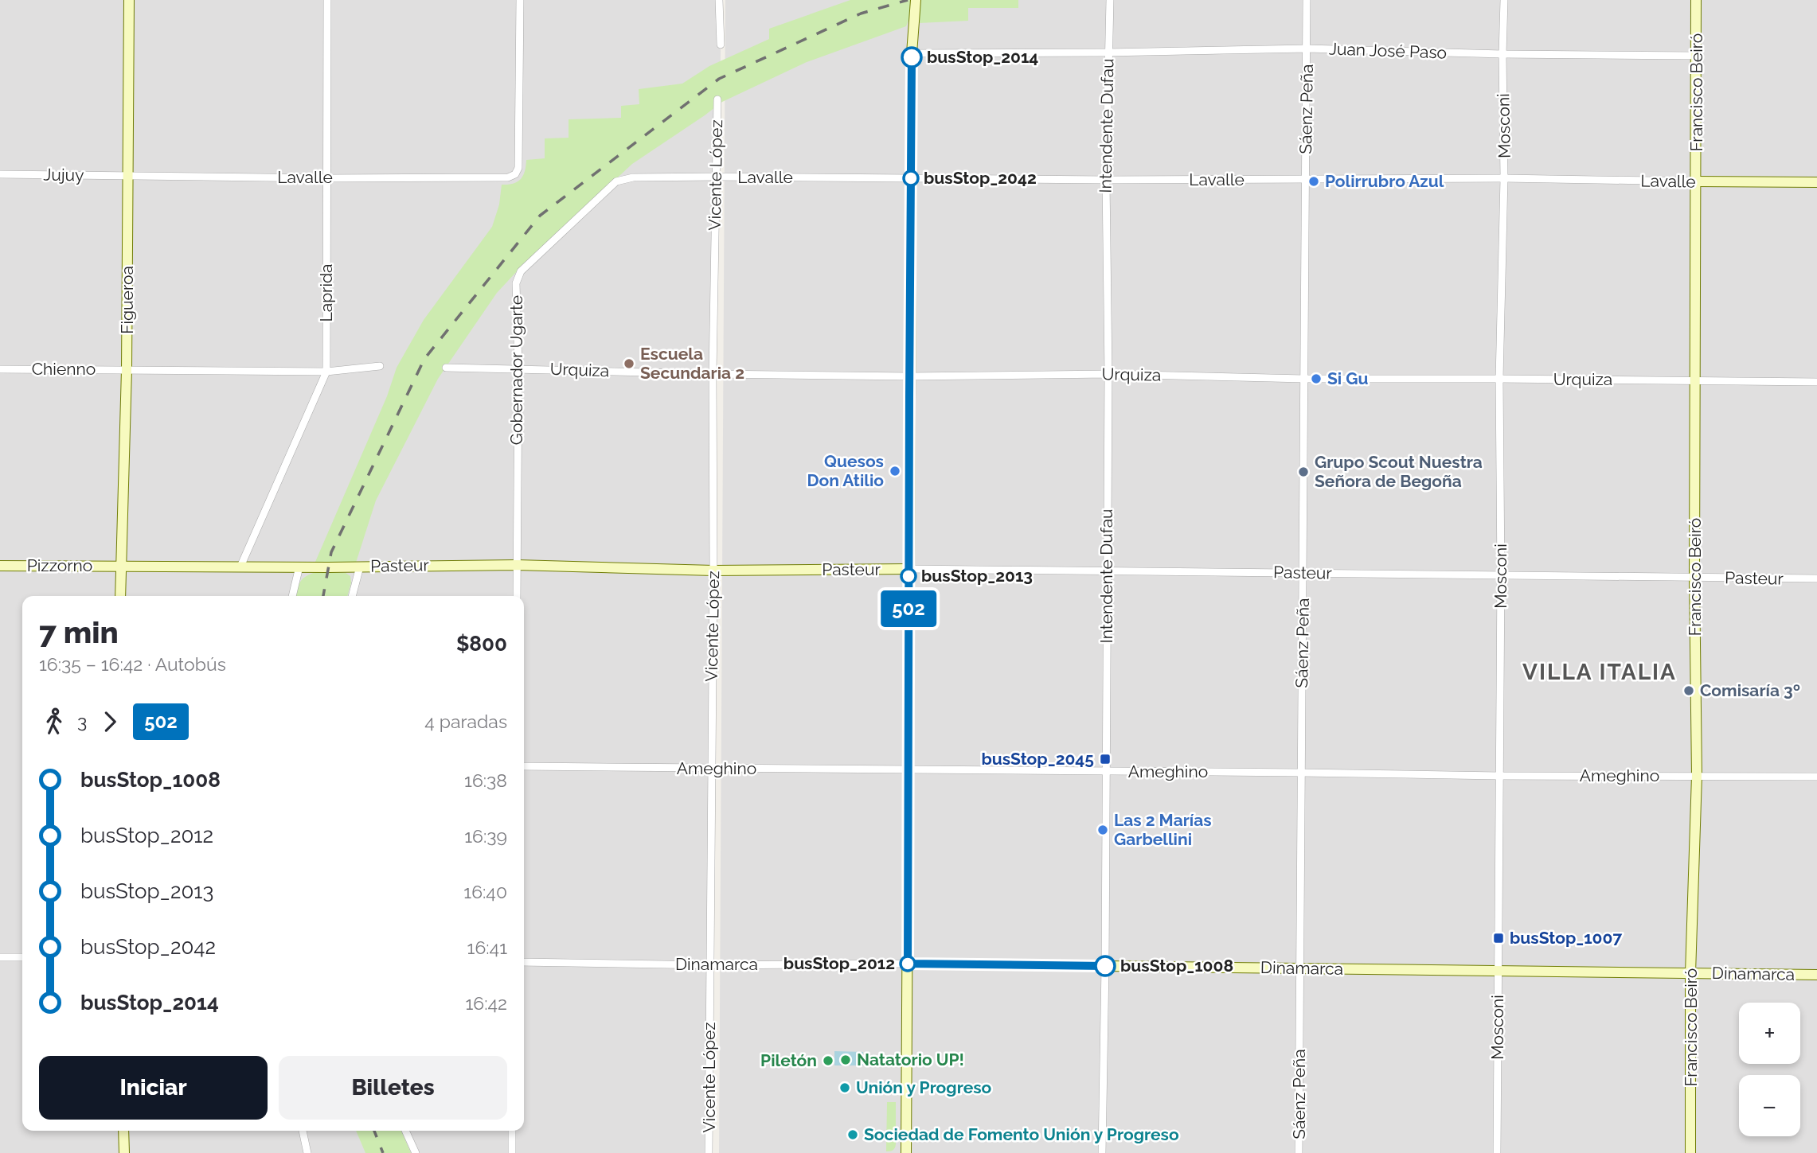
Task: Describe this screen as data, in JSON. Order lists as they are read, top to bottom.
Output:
{
  "streets": {
    "street": [
      "Juan José Paso",
      "Francisco Beiró",
      "Sáenz Peña",
      "Intendente Dufau",
      "Mosconi",
      "Jujuy",
      "Vicente López",
      "Lavalle",
      "Laprida",
      "Figueroa",
      "Chienno",
      "Gobernador Ugarte",
      "Urquiza",
      "Pizzorno",
      "Pasteur",
      "Ameghino",
      "Dinamarca"
    ]
  },
  "crossings": [
    ["Juan José Paso", "Francisco Beiró"],
    ["Juan José Paso", "Sáenz Peña"],
    ["Juan José Paso", "Intendente Dufau"],
    ["Juan José Paso", "Mosconi"],
    ["Francisco Beiró", "Lavalle"],
    ["Francisco Beiró", "Urquiza"],
    ["Francisco Beiró", "Pasteur"],
    ["Francisco Beiró", "Ameghino"],
    ["Francisco Beiró", "Dinamarca"],
    ["Sáenz Peña", "Lavalle"],
    ["Sáenz Peña", "Urquiza"],
    ["Sáenz Peña", "Pasteur"],
    ["Sáenz Peña", "Ameghino"],
    ["Sáenz Peña", "Dinamarca"],
    ["Intendente Dufau", "Lavalle"],
    ["Intendente Dufau", "Urquiza"],
    ["Intendente Dufau", "Pasteur"],
    ["Intendente Dufau", "Ameghino"],
    ["Intendente Dufau", "Dinamarca"],
    ["Mosconi", "Lavalle"],
    ["Mosconi", "Urquiza"],
    ["Mosconi", "Pasteur"],
    ["Mosconi", "Ameghino"],
    ["Mosconi", "Dinamarca"],
    ["Jujuy", "Lavalle"],
    ["Jujuy", "Figueroa"],
    ["Vicente López", "Lavalle"],
    ["Vicente López", "Urquiza"],
    ["Vicente López", "Pasteur"],
    ["Vicente López", "Ameghino"],
    ["Vicente López", "Dinamarca"],
    ["Lavalle", "Laprida"],
    ["Lavalle", "Figueroa"],
    ["Lavalle", "Gobernador Ugarte"],
    ["Laprida", "Pasteur"],
    ["Figueroa", "Chienno"],
    ["Figueroa", "Pizzorno"],
    ["Figueroa", "Pasteur"],
    ["Gobernador Ugarte", "Urquiza"],
    ["Gobernador Ugarte", "Pasteur"],
    ["Pizzorno", "Pasteur"]
  ],
  "districts": ["VILLA ITALIA"],
  "places": {
    "other": [
      "busStop_2014",
      "busStop_2042",
      "Polirrubro Azul",
      "Escuela Secundaria 2",
      "Si Gu",
      "Quesos Don Atilio",
      "Grupo Scout Nuestra Señora de Begoña",
      "busStop_2013",
      "Comisaría 3º",
      "Las 2 Marías Garbellini",
      "busStop_2012",
      "busStop_1008",
      "Natatorio UP!",
      "Piletón",
      "Unión y Progreso",
      "Sociedad de Fomento Unión y Progreso"
    ],
    "transit": ["busStop_2045", "busStop_1007"]
  },
  "lines": ["bus line 502"],
  "page": {
    "on_map": "502",
    "heading": ["7 min", "16:35 – 16:42 · Autobús", "$800"],
    "legs": ["3", "502", "4 paradas"],
    "list": [
      {
        "name": "busStop_1008",
        "value": "16:38"
      },
      {
        "name": "busStop_2012",
        "value": "16:39"
      },
      {
        "name": "busStop_2013",
        "value": "16:40"
      },
      {
        "name": "busStop_2042",
        "value": "16:41"
      },
      {
        "name": "busStop_2014",
        "value": "16:42"
      }
    ],
    "map_buttons": ["+", "−"],
    "buttons": ["Iniciar", "Billetes"]
  }
}
